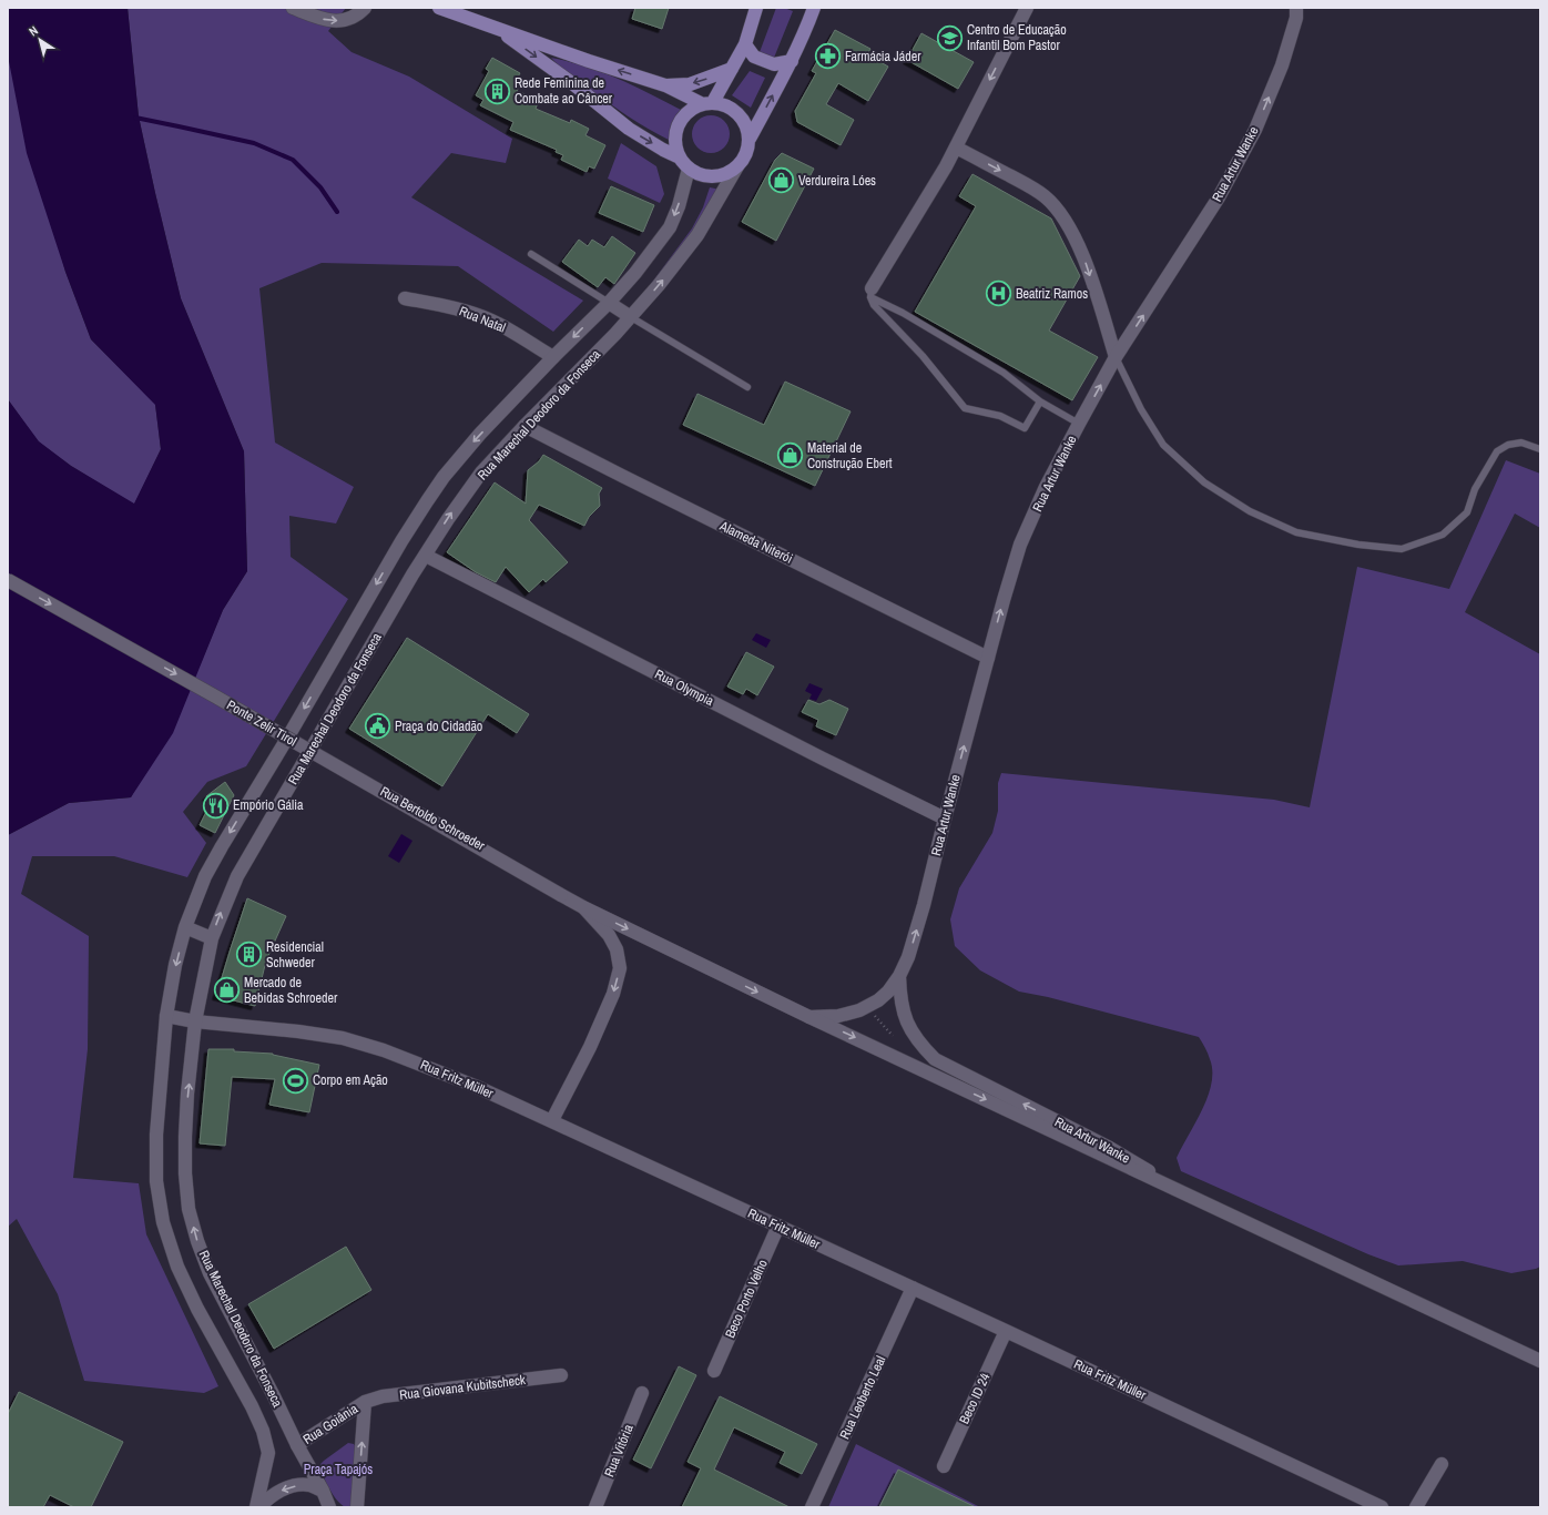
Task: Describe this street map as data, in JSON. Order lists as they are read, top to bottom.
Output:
{
  "streets": {
    "street": [
      "Rua Artur Wanke",
      "Rua Natal",
      "Rua Marechal Deodoro da Fonseca",
      "Alameda Niterói",
      "Rua Olympia",
      "Ponte Zelir Tirol",
      "Rua Bertoldo Schroeder",
      "Rua Fritz Müller",
      "Beco Porto Velho",
      "Rua Giovana Kubitscheck",
      "Rua Leoberto Leal",
      "Beco ID 24",
      "Rua Goiânia",
      "Rua Vitória"
    ]
  },
  "crossings": [
    ["Rua Artur Wanke", "Alameda Niterói"],
    ["Rua Artur Wanke", "Rua Olympia"],
    ["Rua Natal", "Rua Marechal Deodoro da Fonseca"],
    ["Rua Marechal Deodoro da Fonseca", "Alameda Niterói"],
    ["Rua Marechal Deodoro da Fonseca", "Rua Olympia"],
    ["Rua Marechal Deodoro da Fonseca", "Rua Bertoldo Schroeder"],
    ["Rua Marechal Deodoro da Fonseca", "Rua Fritz Müller"],
    ["Rua Marechal Deodoro da Fonseca", "Rua Goiânia"],
    ["Ponte Zelir Tirol", "Rua Bertoldo Schroeder"],
    ["Rua Fritz Müller", "Beco Porto Velho"],
    ["Rua Fritz Müller", "Rua Leoberto Leal"],
    ["Rua Fritz Müller", "Beco ID 24"],
    ["Rua Giovana Kubitscheck", "Rua Goiânia"]
  ],
  "one_way": ["Rua Artur Wanke", "Ponte Zelir Tirol", "Rua Goiânia"],
  "parks": ["Praça Tapajós"],
  "places": {
    "school or university": ["Centro de Educação Infantil Bom Pastor"],
    "pharmacy": ["Farmácia Jáder"],
    "building": ["Rede Feminina de Combate ao Câncer", "Residencial Schweder"],
    "shop": ["Verdureira Lóes", "Material de Construção Ebert", "Mercado de Bebidas Schroeder"],
    "hospital": ["Beatriz Ramos"],
    "public building": ["Praça do Cidadão"],
    "restaurant": ["Empório Gália"],
    "sports": ["Corpo em Ação"]
  },
  "north": "top left"
}
